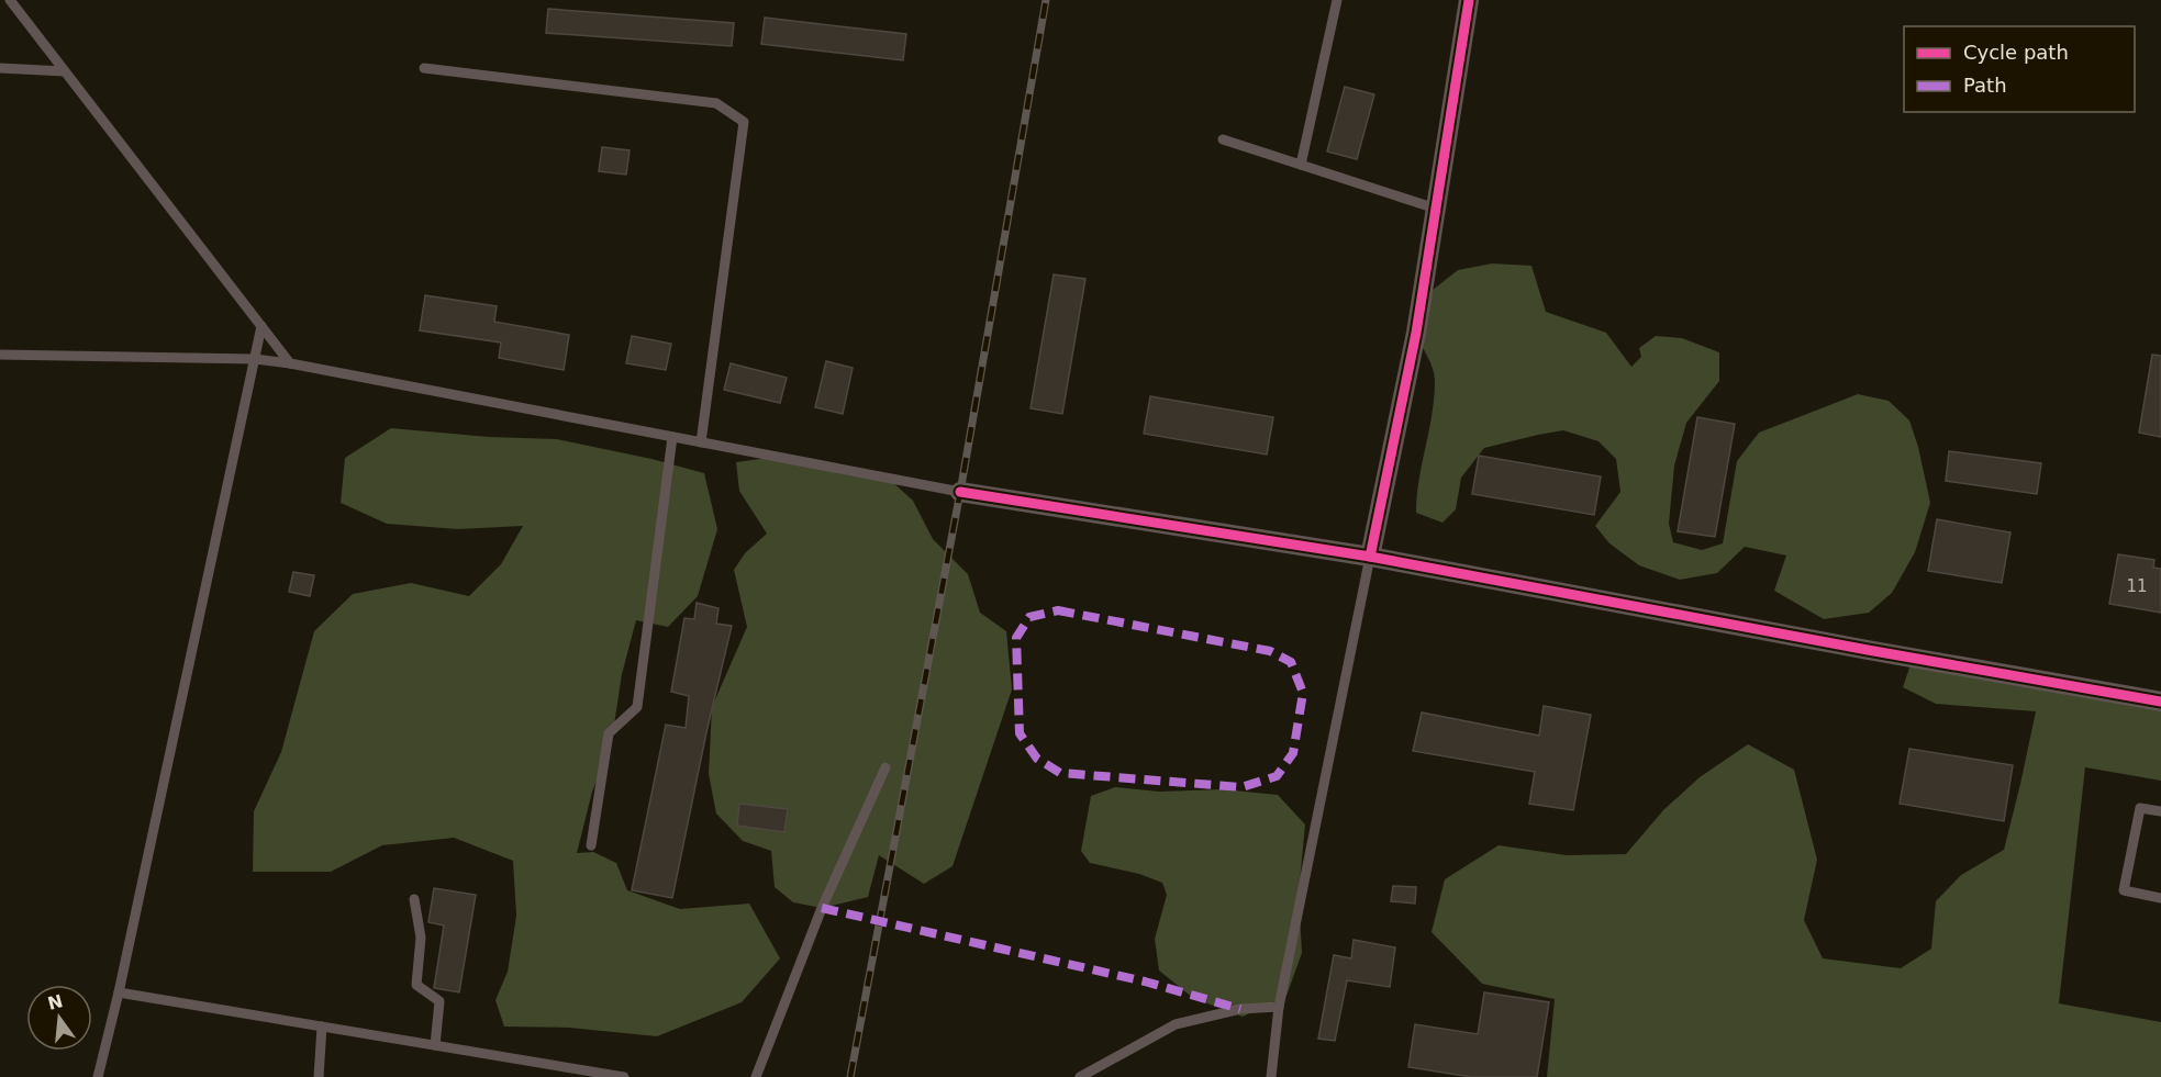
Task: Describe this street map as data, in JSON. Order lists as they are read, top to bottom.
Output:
{
  "house_numbers": ["11"],
  "legend": ["Cycle path", "Path"],
  "north": "top"
}
